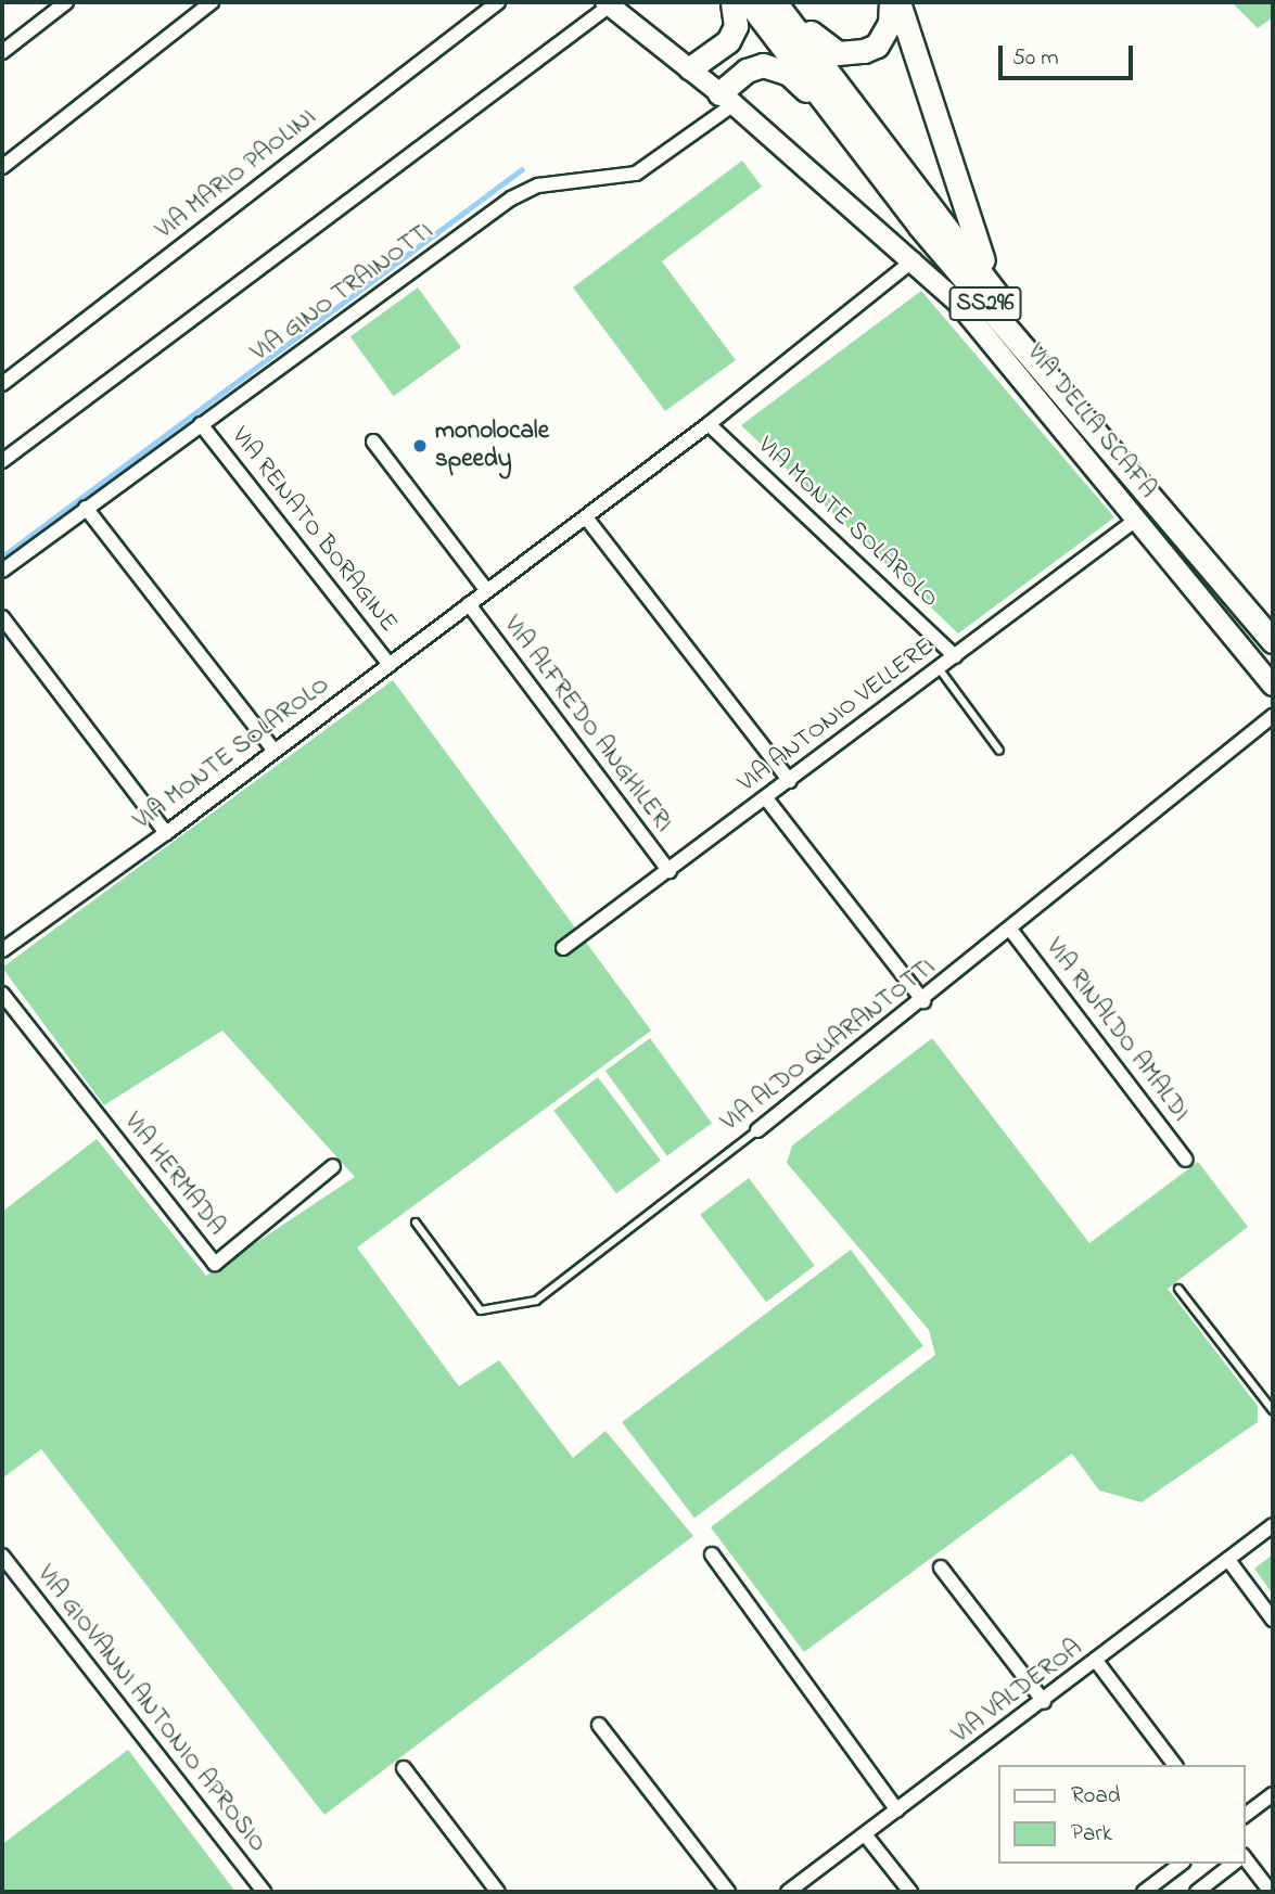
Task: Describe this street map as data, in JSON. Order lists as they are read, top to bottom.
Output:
{
  "streets": {
    "main road": ["SS296"],
    "street": [
      "VIA MARIO PAOLINI",
      "VIA GINO TRAINOTTI",
      "VIA DELLA SCAFA",
      "VIA MONTE SOLAROLO",
      "VIA RENATO BORAGINE",
      "VIA ANTONIO VELLERE",
      "VIA ALFREDO ANGHILERI",
      "VIA RINALDO AMALDI",
      "VIA ALDO QUARANTOTTI",
      "VIA HERMADA",
      "VIA VALDEROA",
      "VIA GIOVANNI ANTONIO APROSIO"
    ]
  },
  "crossings": [
    ["VIA GINO TRAINOTTI", "VIA DELLA SCAFA"],
    ["VIA GINO TRAINOTTI", "VIA RENATO BORAGINE"],
    ["VIA DELLA SCAFA", "VIA MONTE SOLAROLO"],
    ["VIA DELLA SCAFA", "VIA ANTONIO VELLERE"],
    ["VIA MONTE SOLAROLO", "VIA RENATO BORAGINE"],
    ["VIA MONTE SOLAROLO", "VIA ANTONIO VELLERE"],
    ["VIA MONTE SOLAROLO", "VIA ALFREDO ANGHILERI"],
    ["VIA ANTONIO VELLERE", "VIA ALFREDO ANGHILERI"],
    ["VIA RINALDO AMALDI", "VIA ALDO QUARANTOTTI"]
  ],
  "places": ["monolocale speedy"],
  "legend": ["Road", "Park"],
  "scale_bar": "50 m"
}
